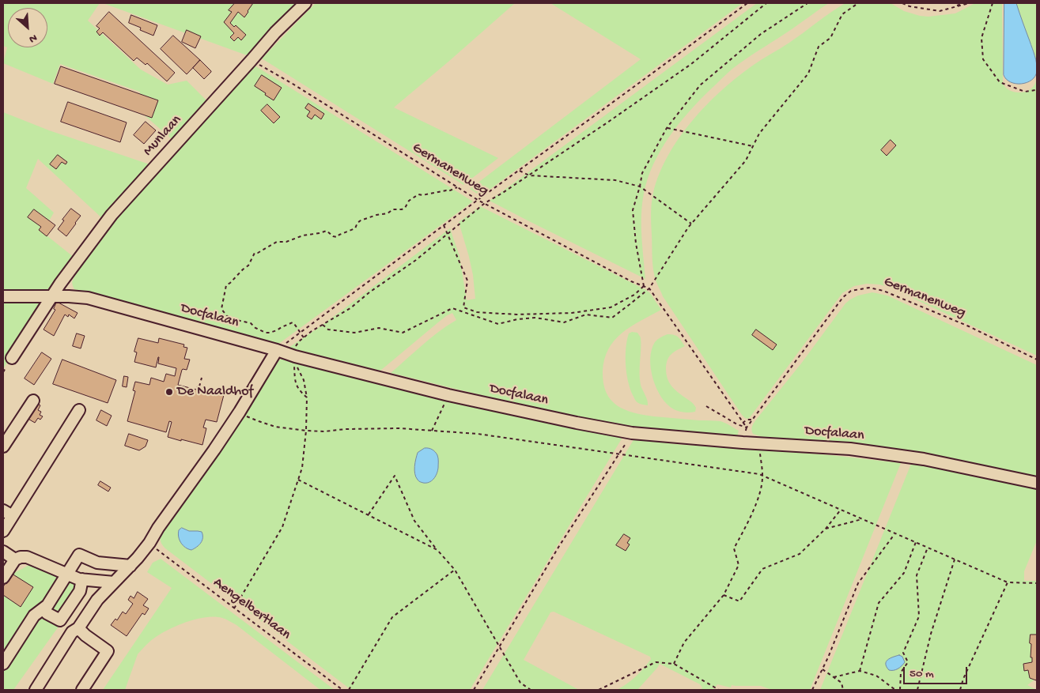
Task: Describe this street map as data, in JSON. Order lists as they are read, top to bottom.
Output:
{
  "streets": {
    "street": ["Munlaan", "Docfalaan"],
    "path": ["Germanenweg", "Aengelbertlaan"]
  },
  "crossings": [
    ["Munlaan", "Germanenweg"],
    ["Munlaan", "Docfalaan"]
  ],
  "places": ["De Naaldhof"],
  "scale_bar": "50 m",
  "north": "bottom right"
}
